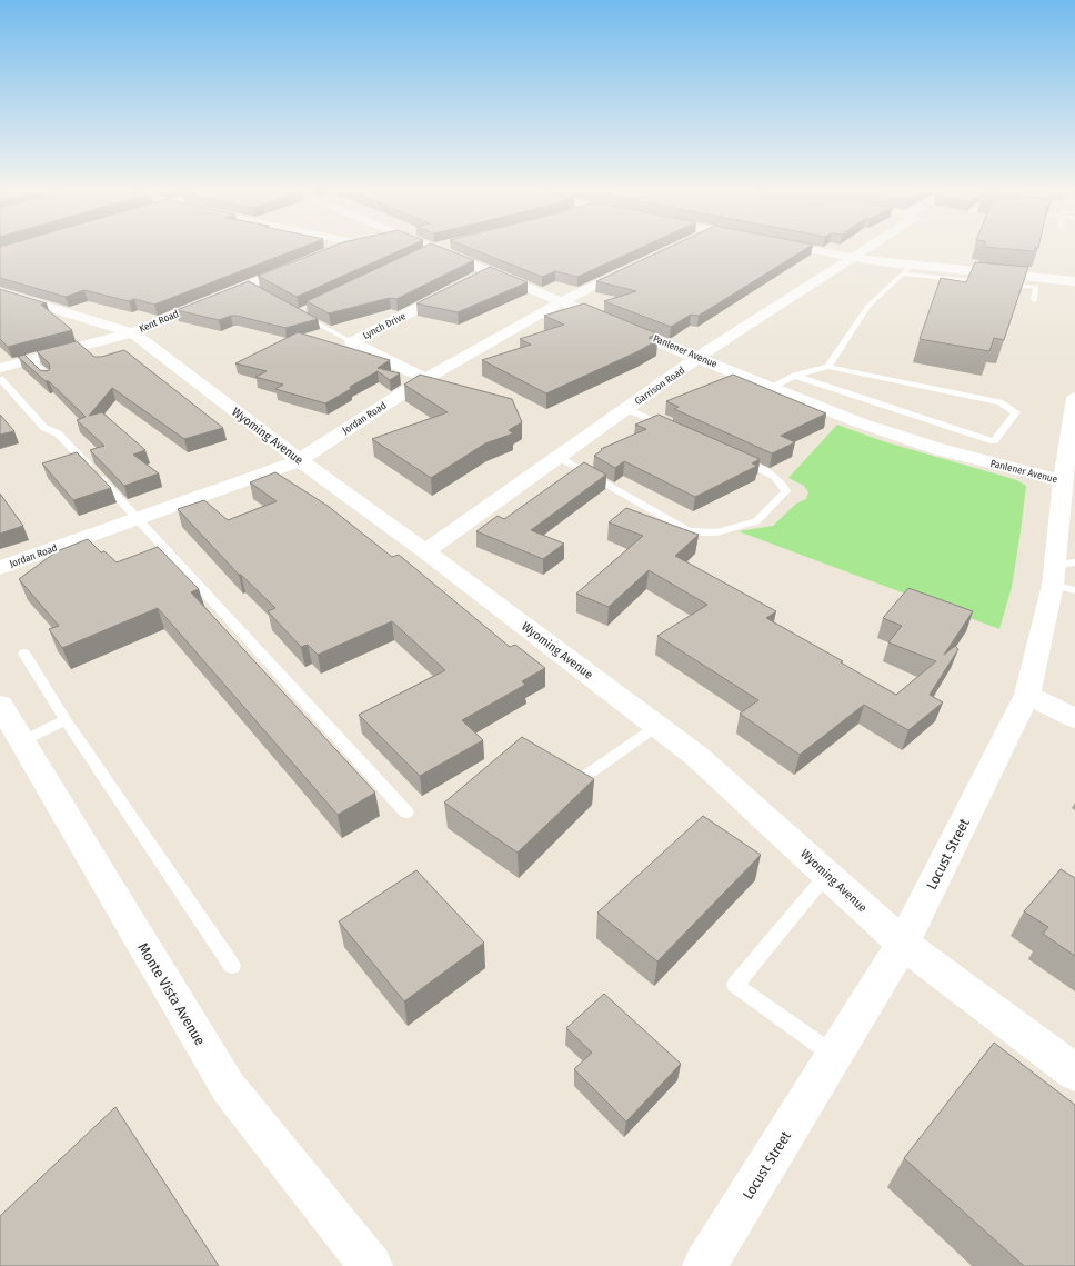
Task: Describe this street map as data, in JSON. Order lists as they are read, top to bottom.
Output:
{
  "streets": {
    "street": [
      "Kent Road",
      "Lynch Drive",
      "Panlener Avenue",
      "Garrison Road",
      "Jordan Road",
      "Wyoming Avenue",
      "Locust Street",
      "Monte Vista Avenue"
    ]
  },
  "crossings": [
    ["Kent Road", "Wyoming Avenue"],
    ["Lynch Drive", "Jordan Road"],
    ["Panlener Avenue", "Garrison Road"],
    ["Panlener Avenue", "Jordan Road"],
    ["Panlener Avenue", "Locust Street"],
    ["Garrison Road", "Wyoming Avenue"],
    ["Jordan Road", "Wyoming Avenue"],
    ["Wyoming Avenue", "Locust Street"]
  ]
}
